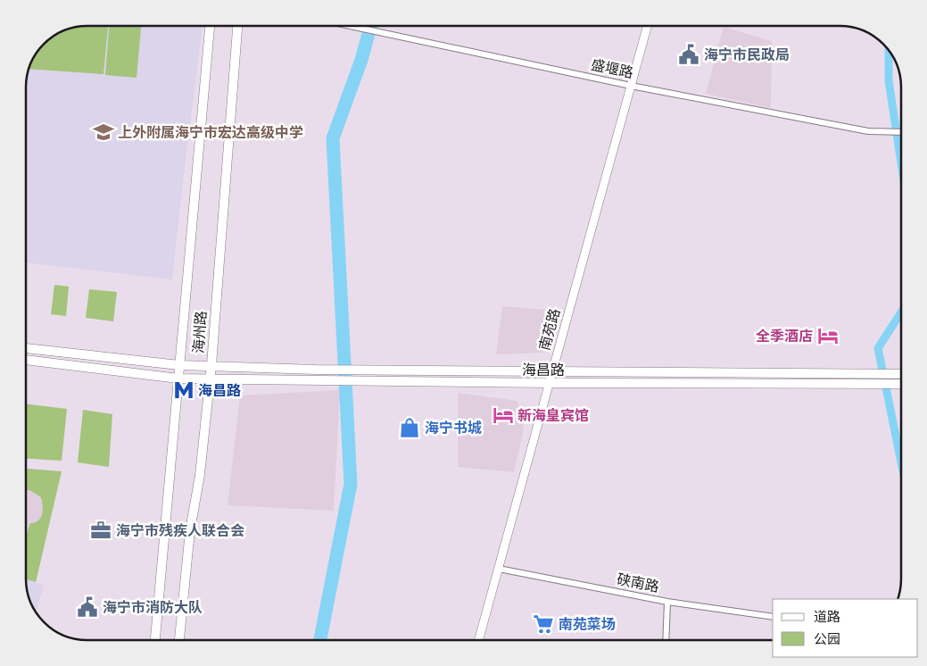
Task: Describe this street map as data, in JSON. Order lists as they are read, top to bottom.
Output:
{
  "streets": {
    "main road": ["海州路", "海昌路"],
    "street": ["盛堰路", "南苑路", "硖南路"]
  },
  "crossings": [
    ["盛堰路", "南苑路"],
    ["南苑路", "海昌路"],
    ["南苑路", "硖南路"],
    ["海州路", "海昌路"]
  ],
  "places": {
    "public building": ["海宁市民政局", "海宁市消防大队"],
    "school or university": ["上外附属海宁市宏达高级中学"],
    "hotel": ["全季酒店", "新海皇宾馆"],
    "metro station": ["海昌路"],
    "shop": ["海宁书城"],
    "office": ["海宁市残疾人联合会"],
    "supermarket": ["南苑菜场"]
  },
  "legend": ["道路", "公园"]
}
